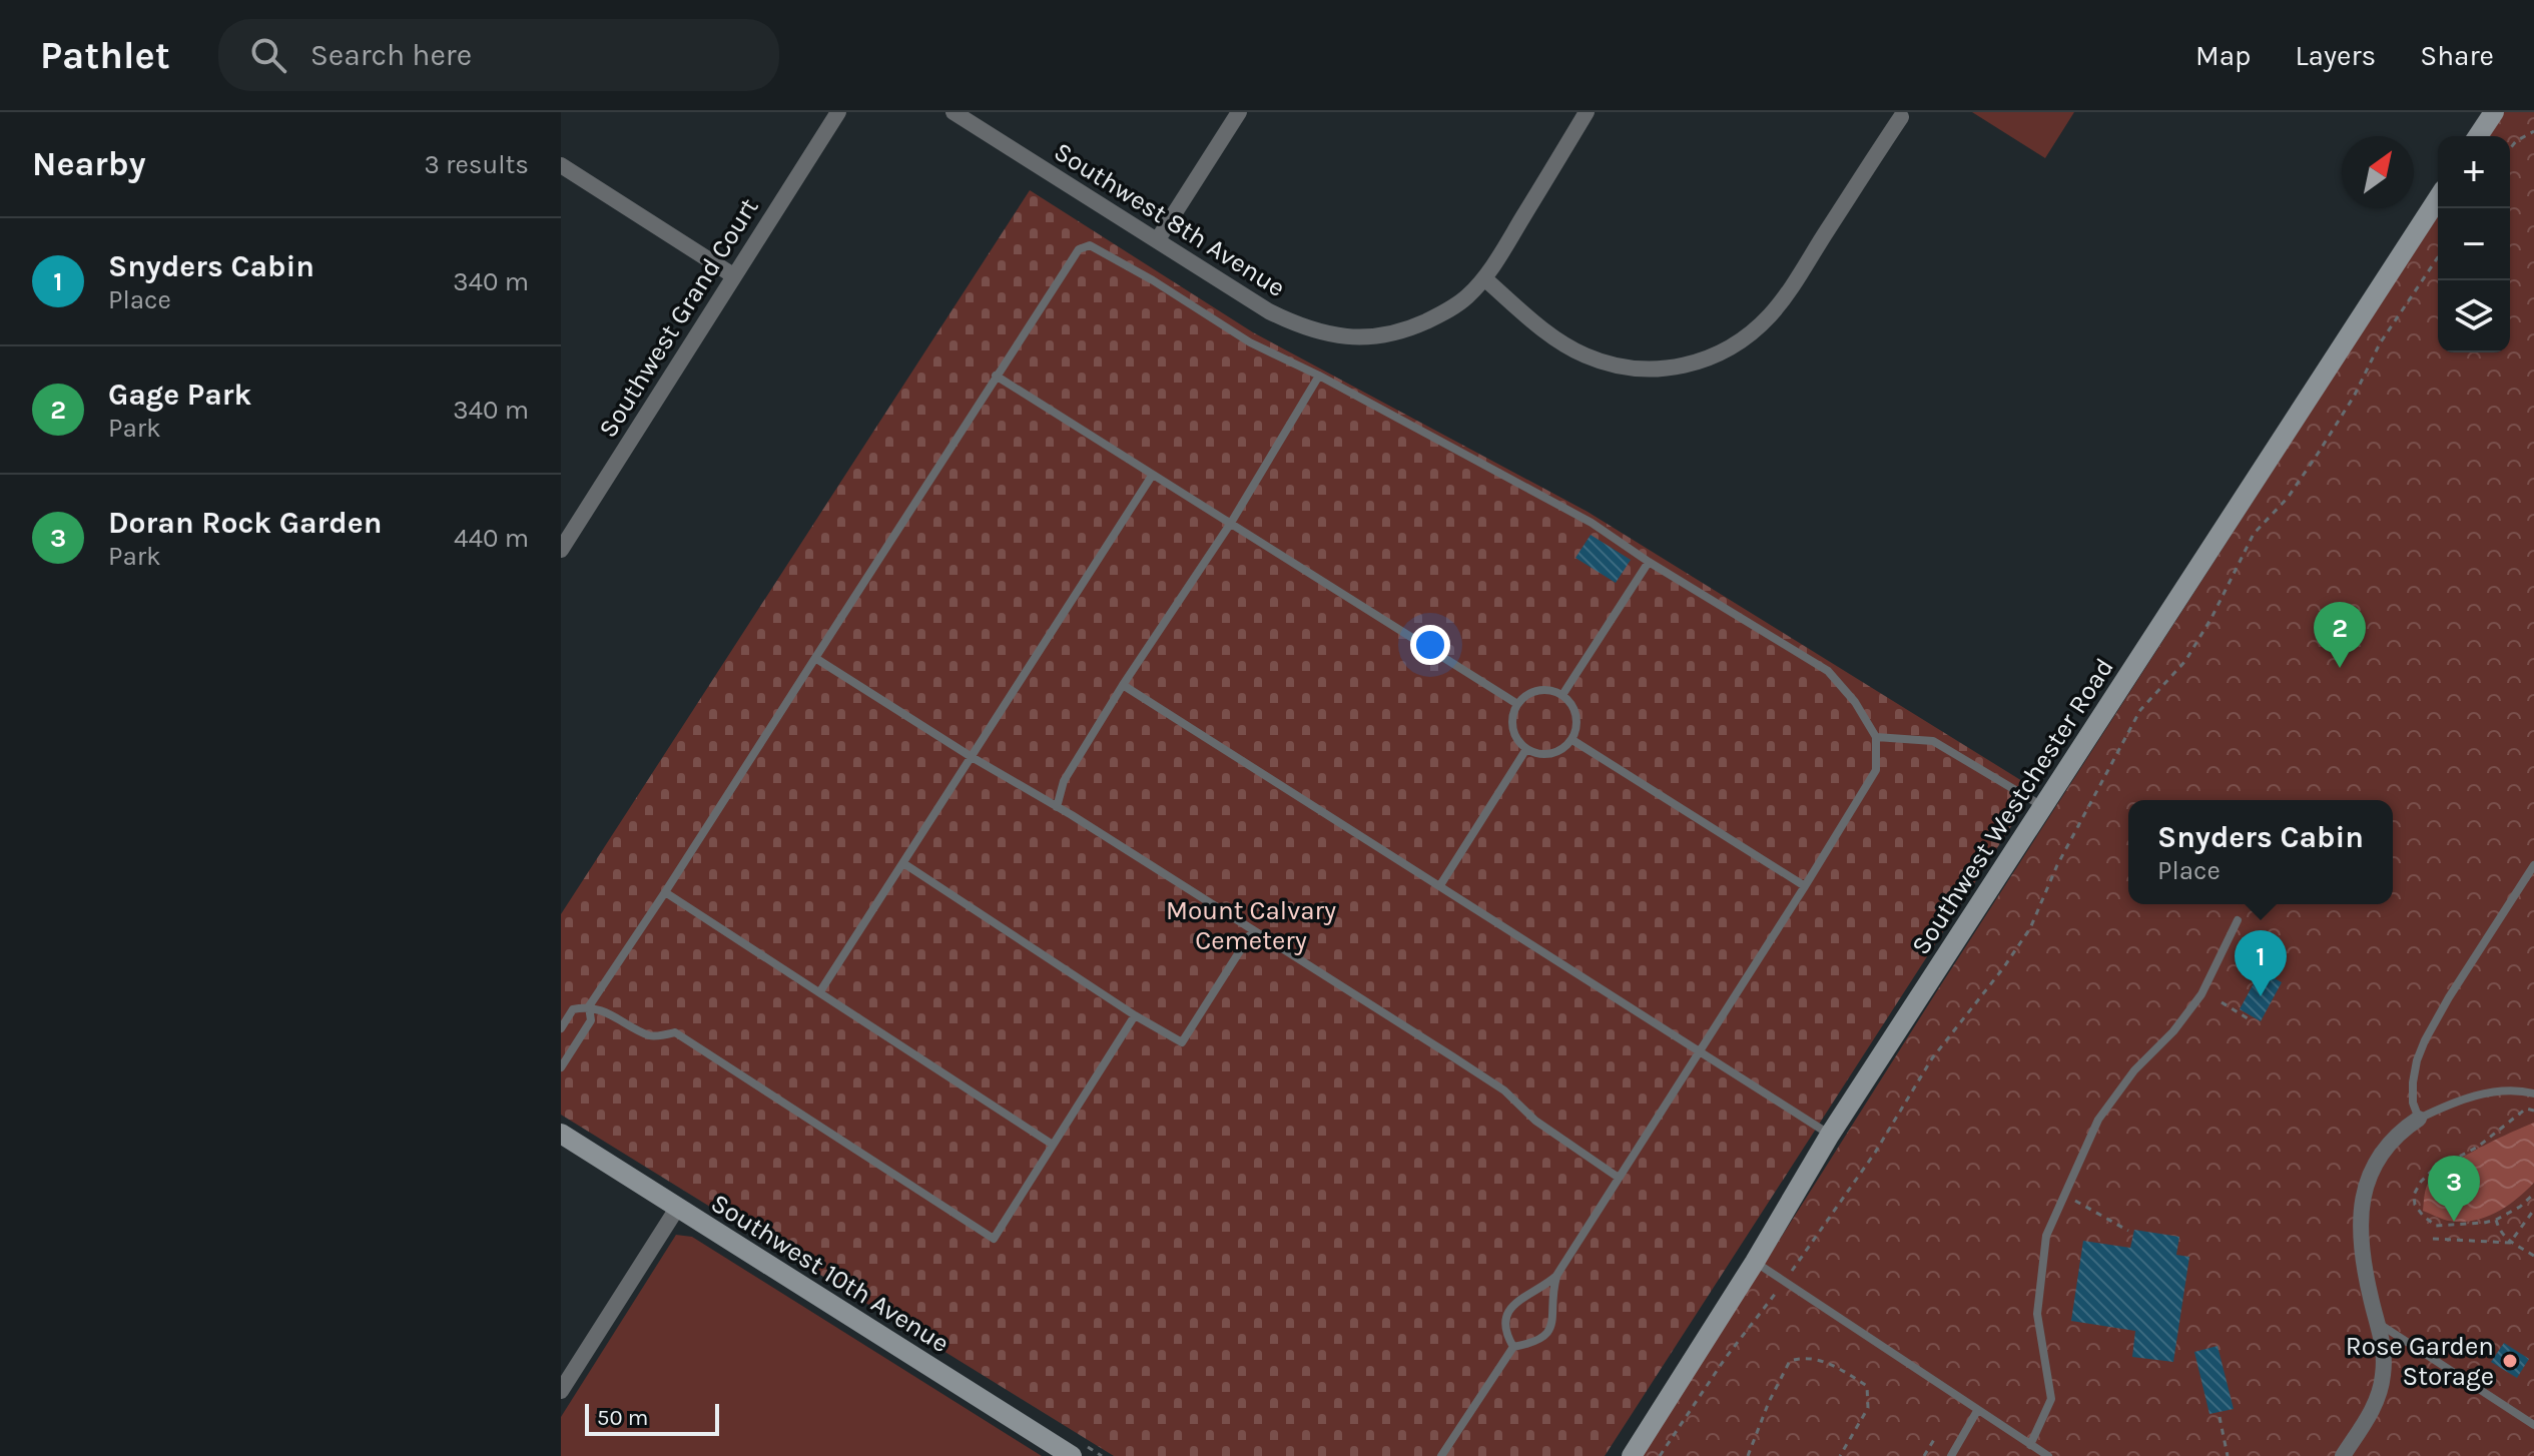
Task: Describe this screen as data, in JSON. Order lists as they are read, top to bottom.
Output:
{
  "streets": {
    "street": [
      "Southwest 8th Avenue",
      "Southwest Grand Court",
      "Southwest Westchester Road",
      "Southwest 10th Avenue"
    ]
  },
  "parks": ["Mount Calvary Cemetery"],
  "places": ["Rose Garden Storage"],
  "scale_bar": "50 m",
  "north": "top right",
  "page": {
    "header": "Pathlet",
    "search": "Search here",
    "nav": ["Map", "Layers", "Share"],
    "heading": ["Nearby", "3 results"],
    "map_buttons": ["+", "−"],
    "list": [
      {
        "mark": "1",
        "name": "Snyders Cabin",
        "note": "Place",
        "value": "340 m"
      },
      {
        "mark": "2",
        "name": "Gage Park",
        "note": "Park",
        "value": "340 m"
      },
      {
        "mark": "3",
        "name": "Doran Rock Garden",
        "note": "Park",
        "value": "440 m"
      }
    ],
    "pins": ["2", "1", "3"],
    "popup": ["Snyders Cabin", "Place"],
    "scale": "50 m"
  }
}
